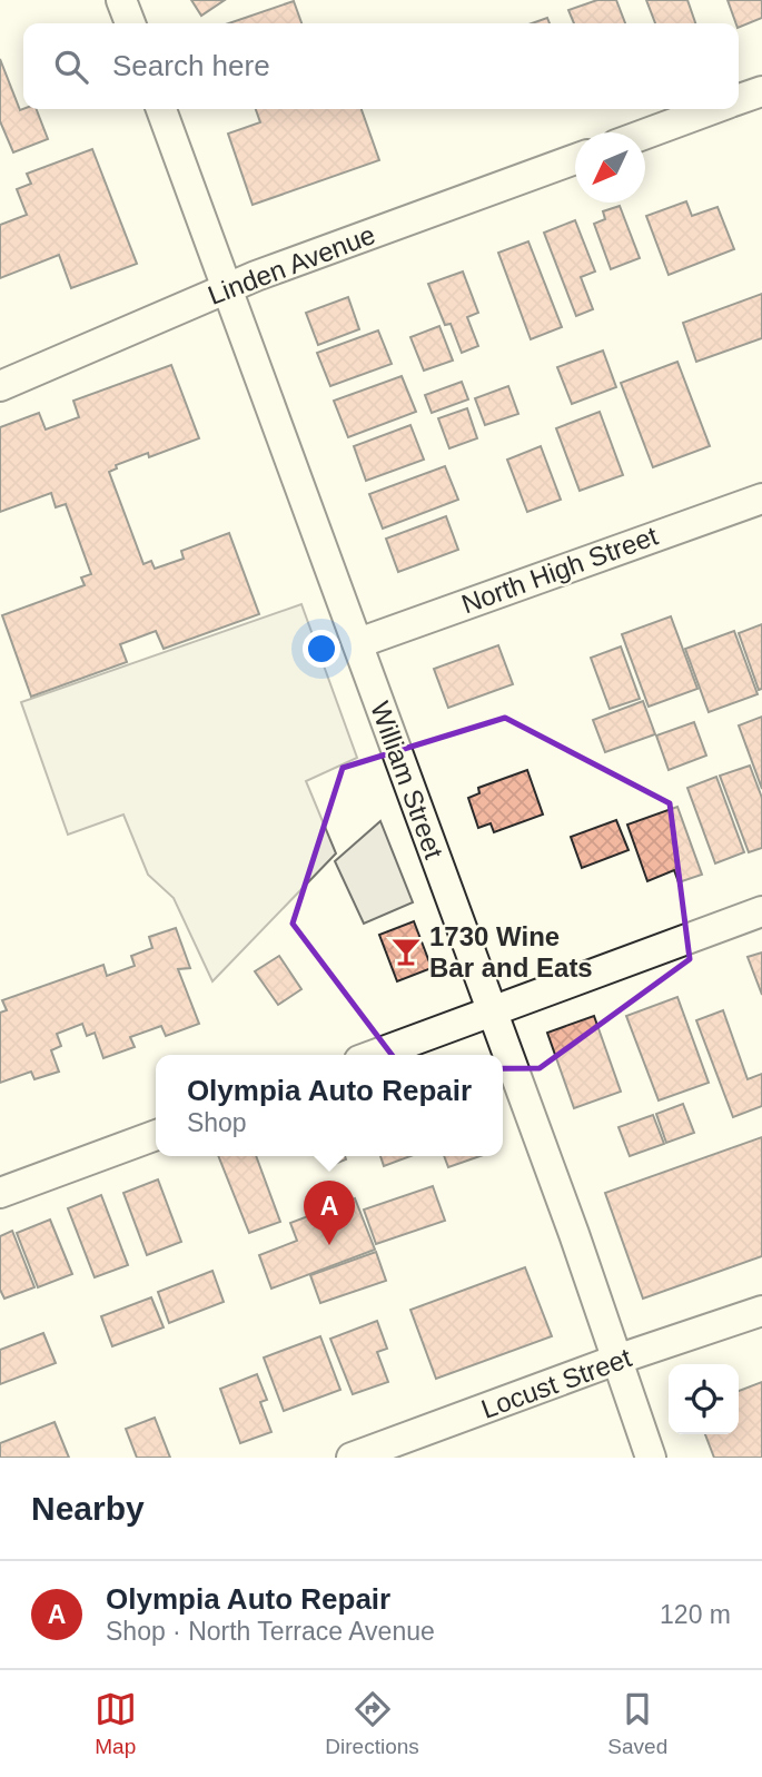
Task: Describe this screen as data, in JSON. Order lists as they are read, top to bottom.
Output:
{
  "streets": {
    "street": [
      "Linden Avenue",
      "North High Street",
      "William Street",
      "Locust Street"
    ]
  },
  "crossings": [
    ["Linden Avenue", "William Street"],
    ["North High Street", "William Street"],
    ["William Street", "Locust Street"]
  ],
  "places": {
    "bar": ["1730 Wine Bar and Eats"]
  },
  "north": "bottom left",
  "page": {
    "search": "Search here",
    "popup": ["Olympia Auto Repair", "Shop"],
    "pins": "A",
    "heading": "Nearby",
    "list": [
      {
        "mark": "A",
        "name": "Olympia Auto Repair",
        "note": "Shop · North Terrace Avenue",
        "value": "120 m"
      }
    ],
    "nav": ["Map", "Directions", "Saved"]
  }
}
